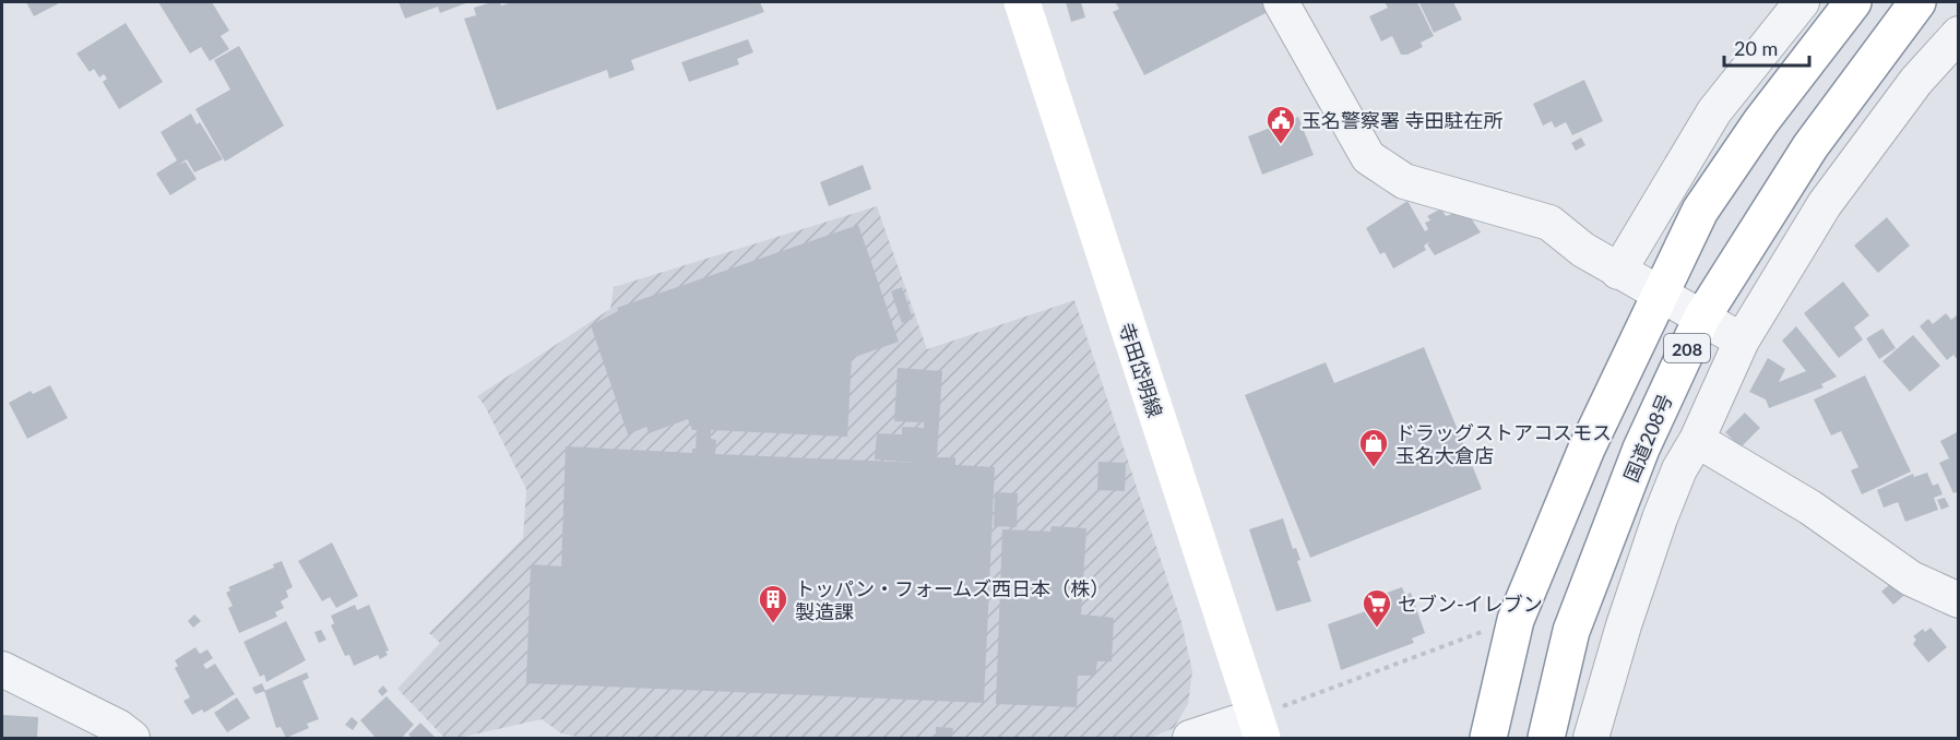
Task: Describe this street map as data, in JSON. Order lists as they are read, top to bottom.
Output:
{
  "streets": {
    "main road": ["208", "寺田岱明線", "国道208号"]
  },
  "places": {
    "public building": ["玉名警察署 寺田駐在所"],
    "shop": ["ドラッグストアコスモス 玉名大倉店"],
    "building": ["トッパン・フォームズ西日本（株） 製造課"],
    "supermarket": ["セブン-イレブン"]
  },
  "scale_bar": "20 m"
}
